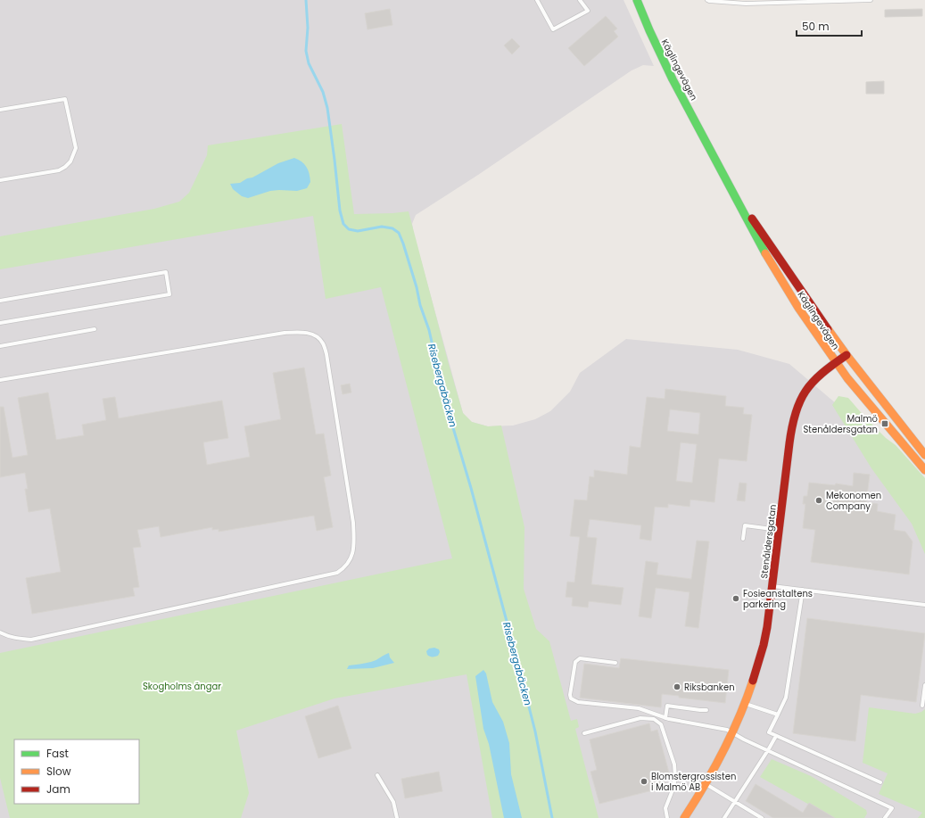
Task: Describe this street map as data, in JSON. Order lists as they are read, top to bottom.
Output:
{
  "streets": {
    "main road": ["Käglingevägen", "Stenåldersgatan"]
  },
  "crossings": [
    ["Käglingevägen", "Stenåldersgatan"]
  ],
  "water": ["Risebergabäcken"],
  "parks": ["Skogholms ängar"],
  "places": {
    "transit": ["Malmö Stenåldersgatan"],
    "other": [
      "Mekonomen Company",
      "Fosieanstaltens parkering",
      "Riksbanken",
      "Blomstergrossisten i Malmö AB"
    ]
  },
  "legend": ["Fast", "Slow", "Jam"],
  "scale_bar": "50 m"
}
